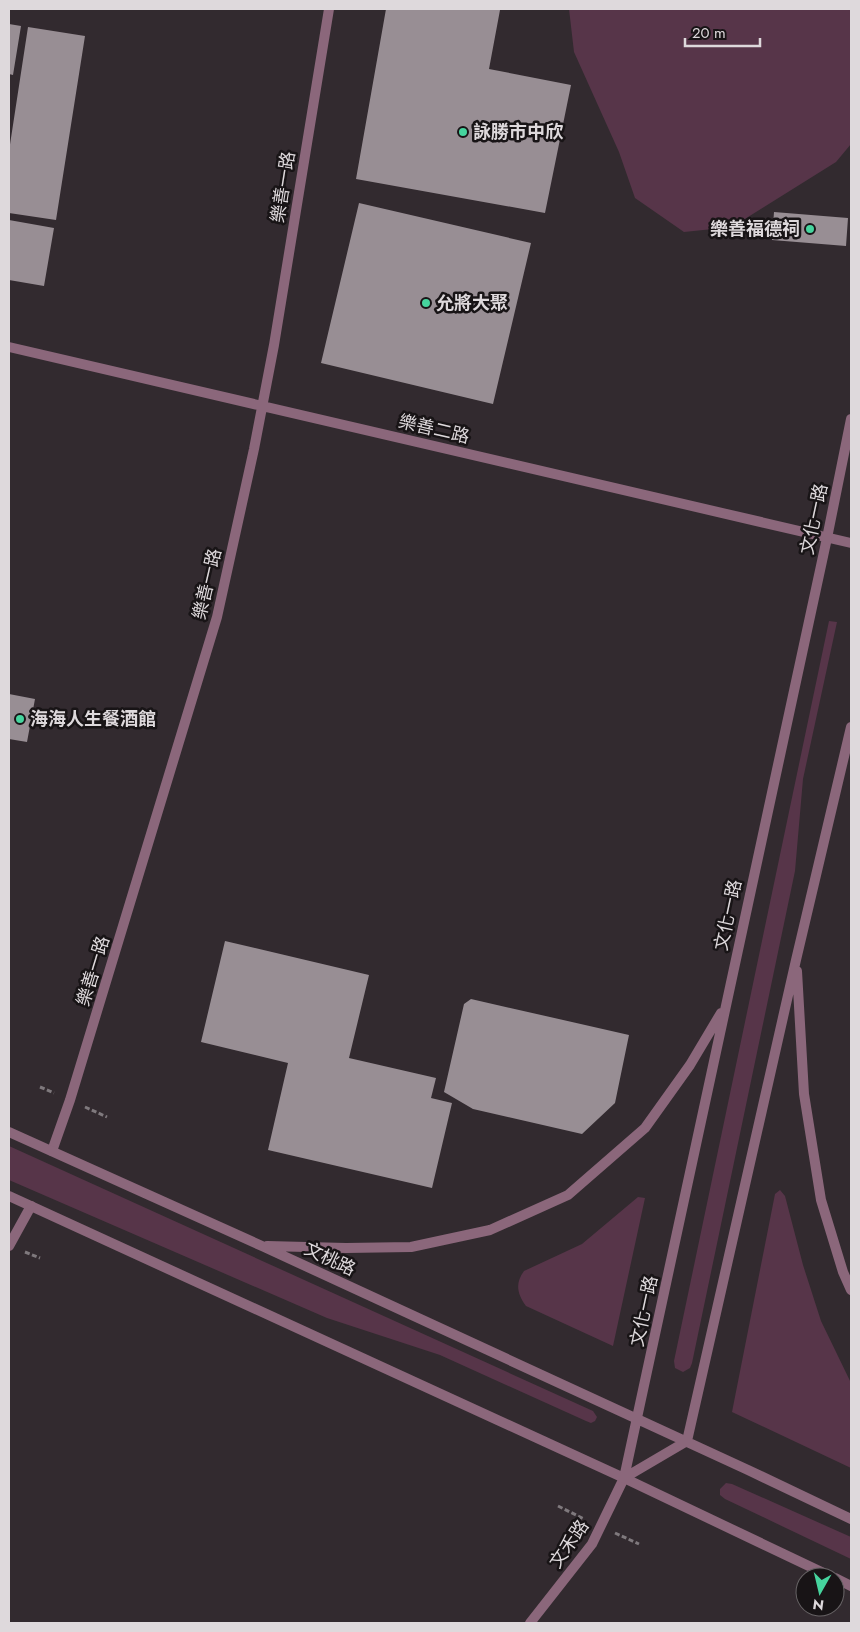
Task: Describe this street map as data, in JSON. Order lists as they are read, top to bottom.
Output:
{
  "streets": {
    "street": [
      "樂善一路",
      "樂善二路",
      "文化一路",
      "文桃路",
      "文禾路"
    ]
  },
  "crossings": [
    ["樂善一路", "樂善二路"],
    ["樂善一路", "文桃路"],
    ["樂善二路", "文化一路"],
    ["文化一路", "文桃路"],
    ["文化一路", "文禾路"]
  ],
  "places": [
    "詠勝市中欣",
    "樂善福德祠",
    "允將大聚",
    "海海人生餐酒館"
  ],
  "scale_bar": "20 m",
  "north": "bottom"
}
